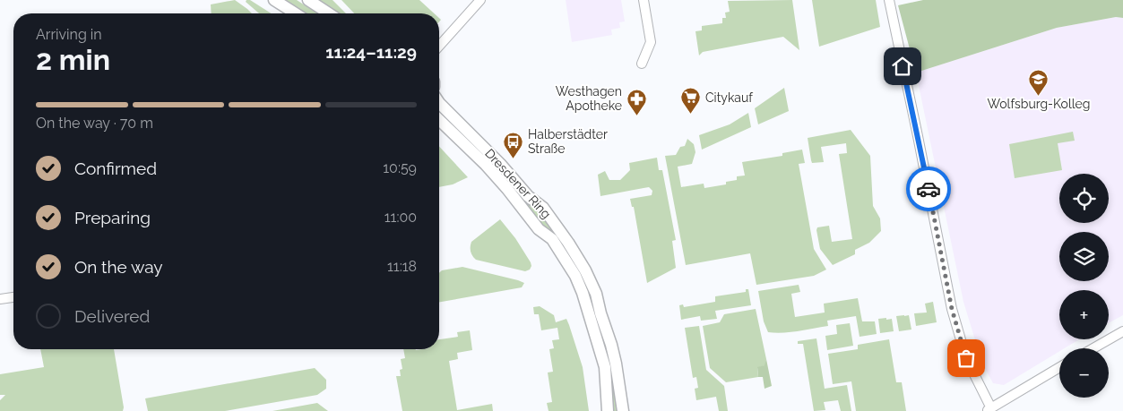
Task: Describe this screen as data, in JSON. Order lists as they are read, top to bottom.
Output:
{
  "streets": {
    "street": ["Dresdener Ring"]
  },
  "places": {
    "school or university": ["Wolfsburg-Kolleg"],
    "supermarket": ["Citykauf"],
    "pharmacy": ["Westhagen Apotheke"],
    "bus stop": ["Halberstädter Straße"]
  },
  "page": {
    "heading": ["2 min", "Arriving in", "11:24–11:29"],
    "bar": "On the way · 70 m",
    "list": [
      ["Confirmed", "10:59"],
      ["Preparing", "11:00"],
      ["On the way", "11:18"],
      "Delivered"
    ],
    "map_buttons": ["+", "−"]
  }
}
